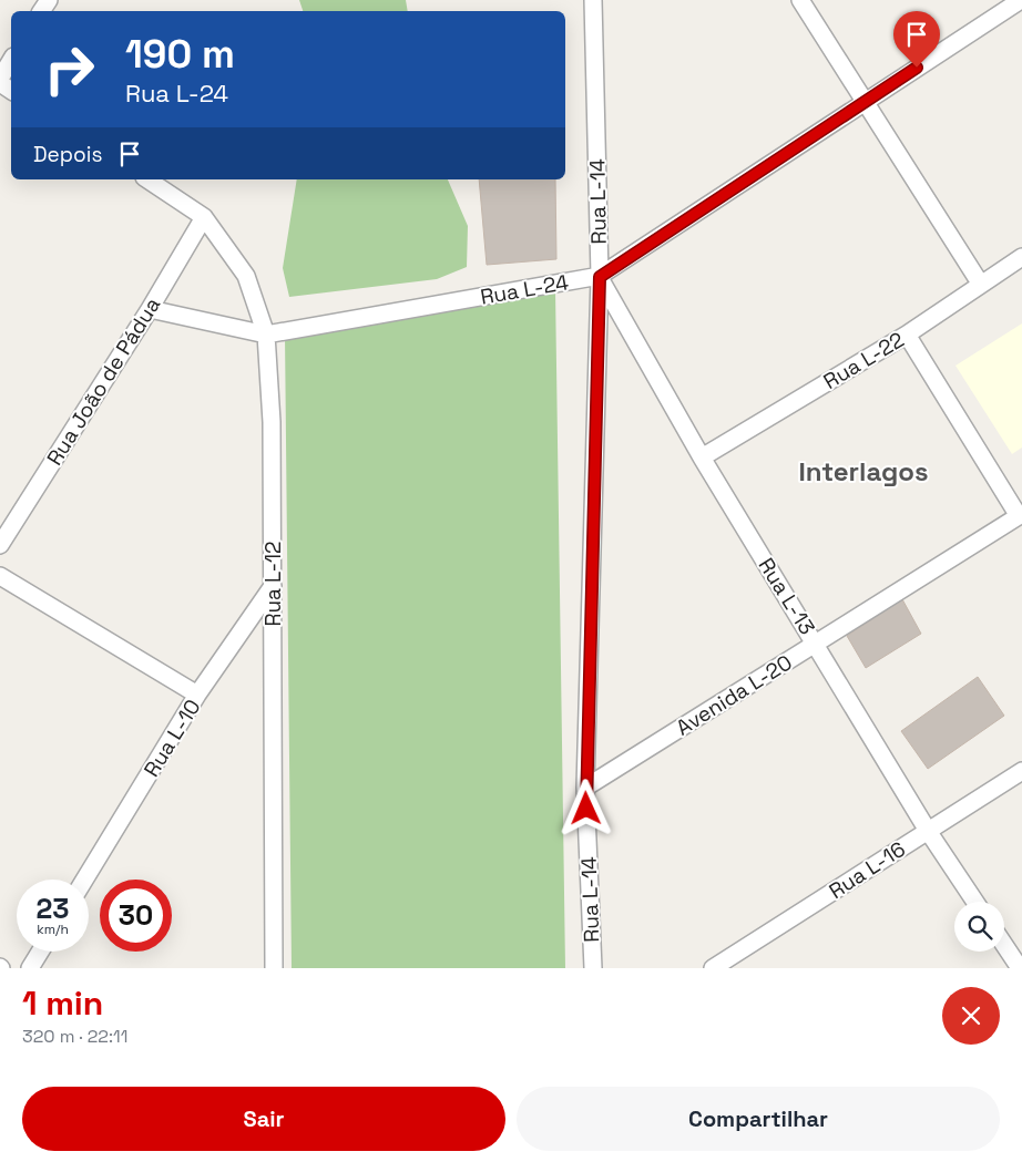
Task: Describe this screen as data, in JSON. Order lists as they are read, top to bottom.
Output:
{
  "streets": {
    "street": [
      "Rua L-14",
      "Rua L-24",
      "Rua L-22",
      "Rua João de Pádua",
      "Rua L-12",
      "Rua L-13",
      "Avenida L-20",
      "Rua L-10",
      "Rua L-16"
    ]
  },
  "crossings": [
    ["Rua L-14", "Rua L-24"],
    ["Rua L-14", "Rua L-13"],
    ["Rua L-14", "Avenida L-20"],
    ["Rua L-24", "Rua João de Pádua"],
    ["Rua L-24", "Rua L-12"],
    ["Rua L-24", "Rua L-13"],
    ["Rua L-22", "Rua L-13"],
    ["Rua João de Pádua", "Rua L-12"],
    ["Rua L-12", "Rua L-10"],
    ["Rua L-13", "Avenida L-20"],
    ["Rua L-13", "Rua L-16"]
  ],
  "districts": ["Interlagos"],
  "page": {
    "turn": ["190 m", "Rua L-24"],
    "then": "Depois",
    "speed": "23 km/h",
    "limit": "30",
    "heading": ["1 min", "320 m · 22:11"],
    "buttons": ["Sair", "Compartilhar"]
  }
}
